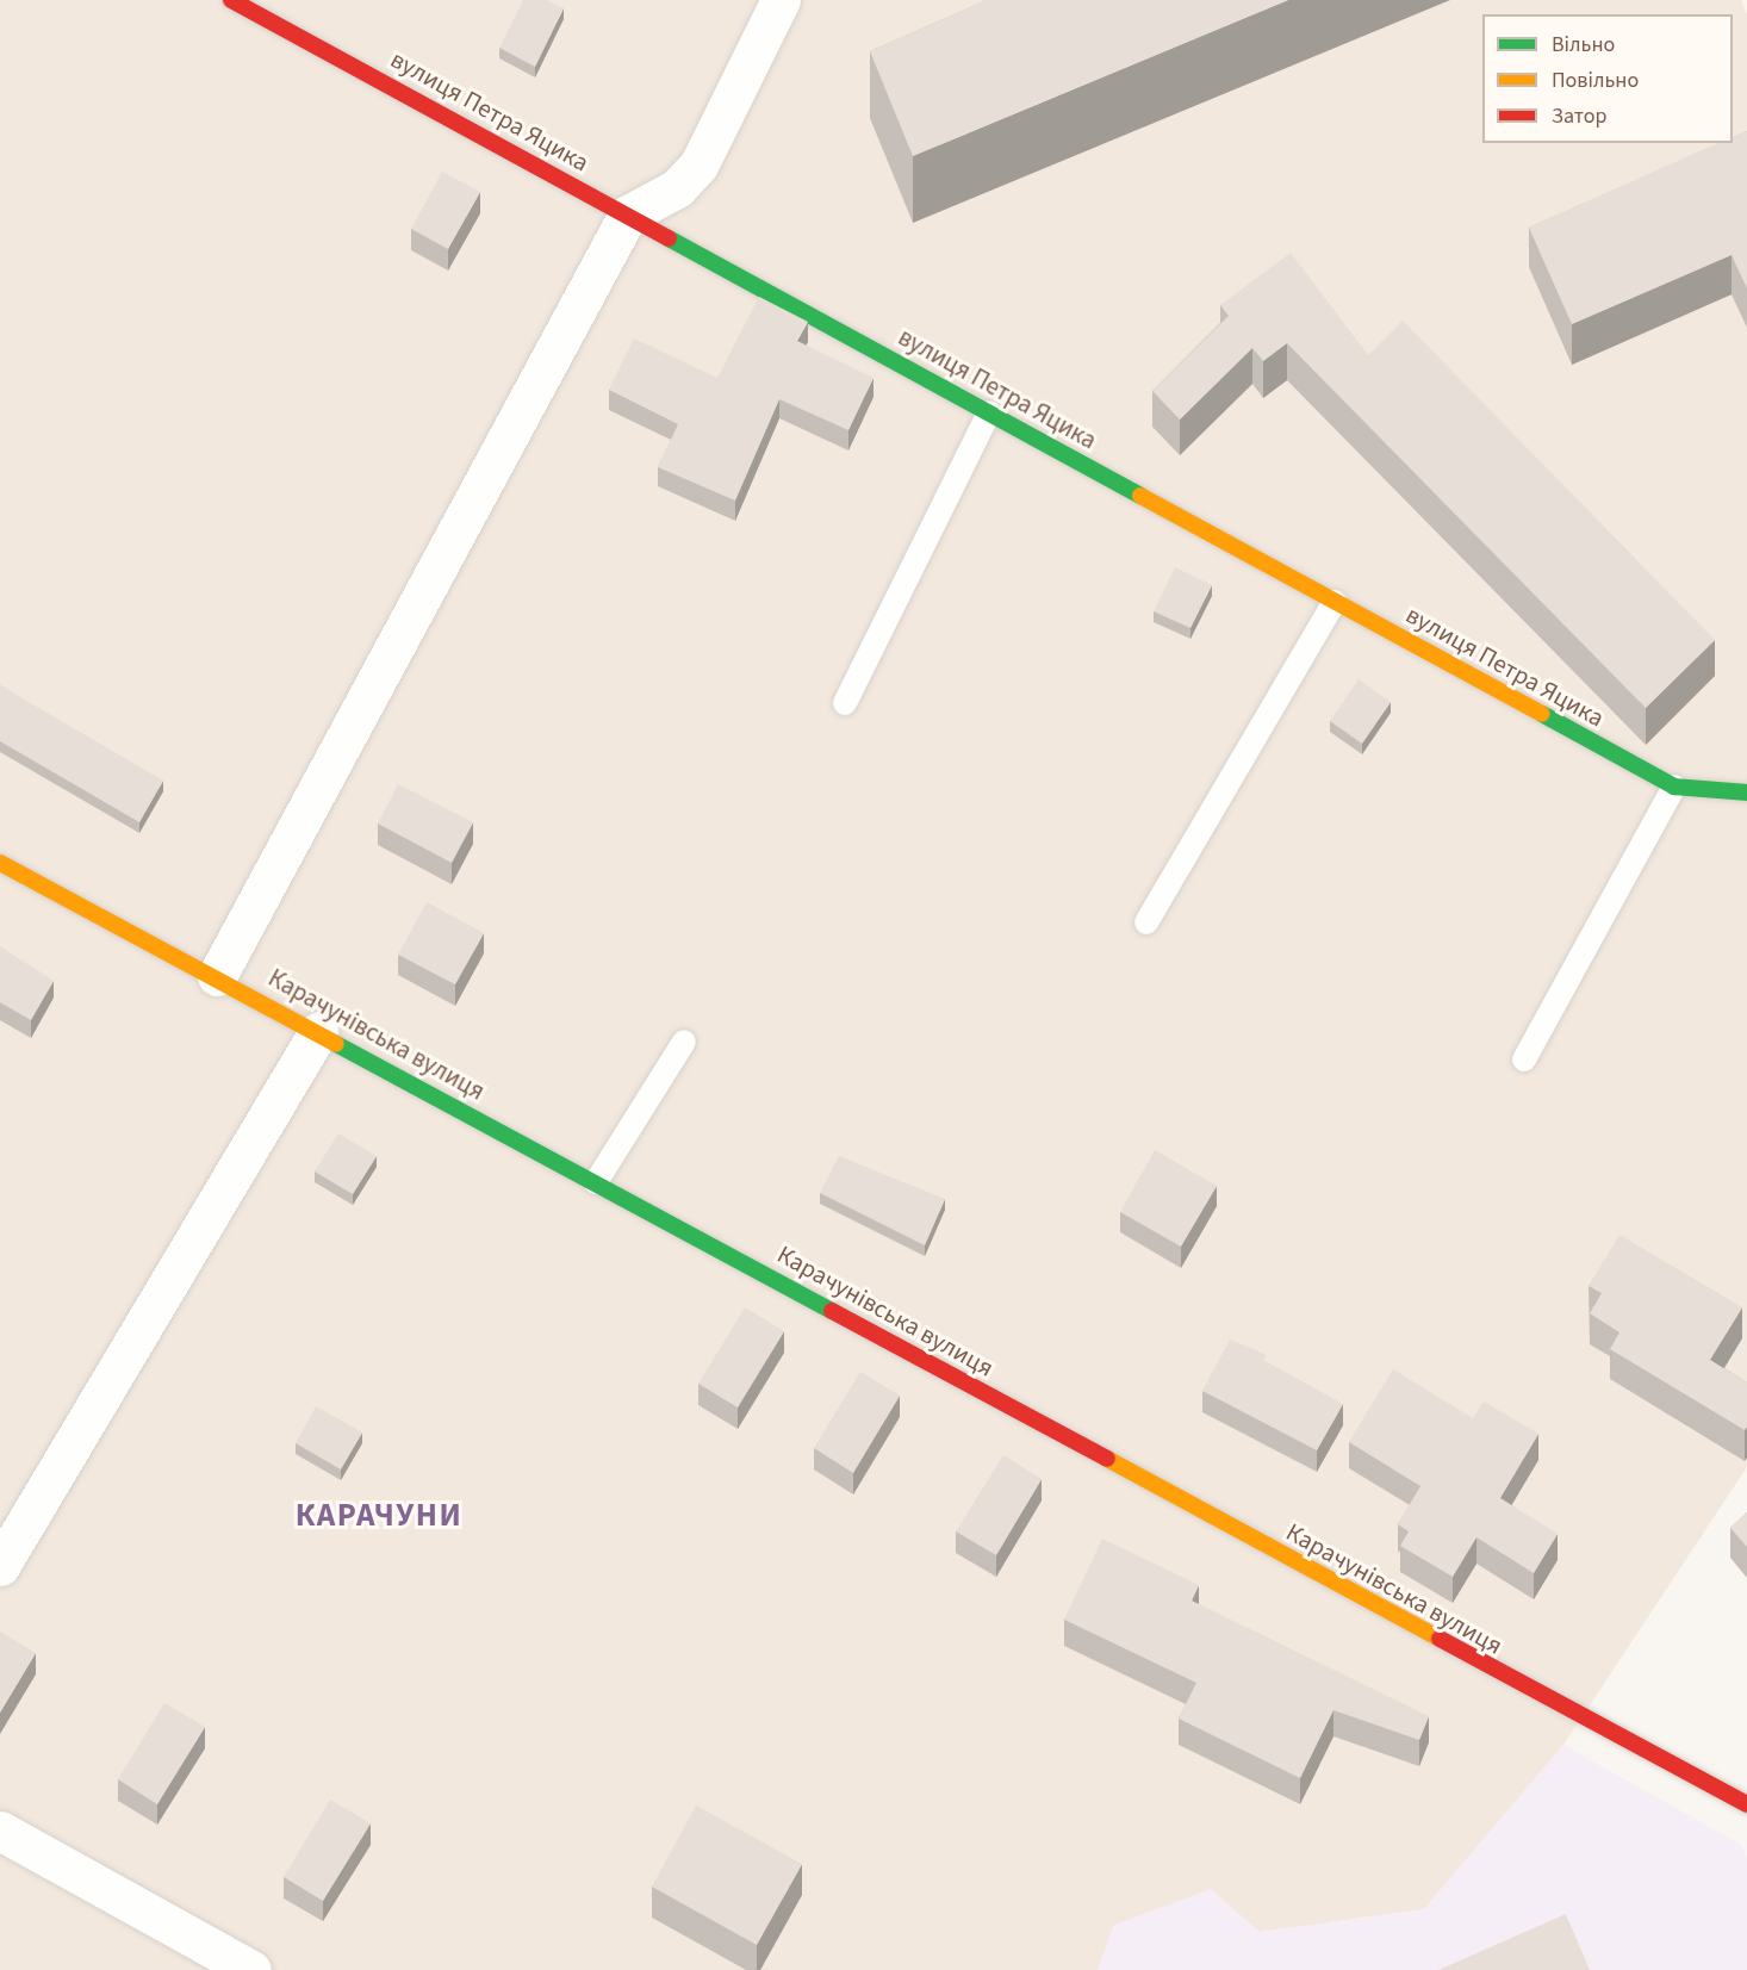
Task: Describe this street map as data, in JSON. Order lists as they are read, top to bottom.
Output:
{
  "streets": {
    "street": ["вулиця Петра Яцика", "Карачунівська вулиця"]
  },
  "districts": ["КАРАЧУНИ"],
  "legend": ["Вільно", "Повільно", "Затор"]
}
